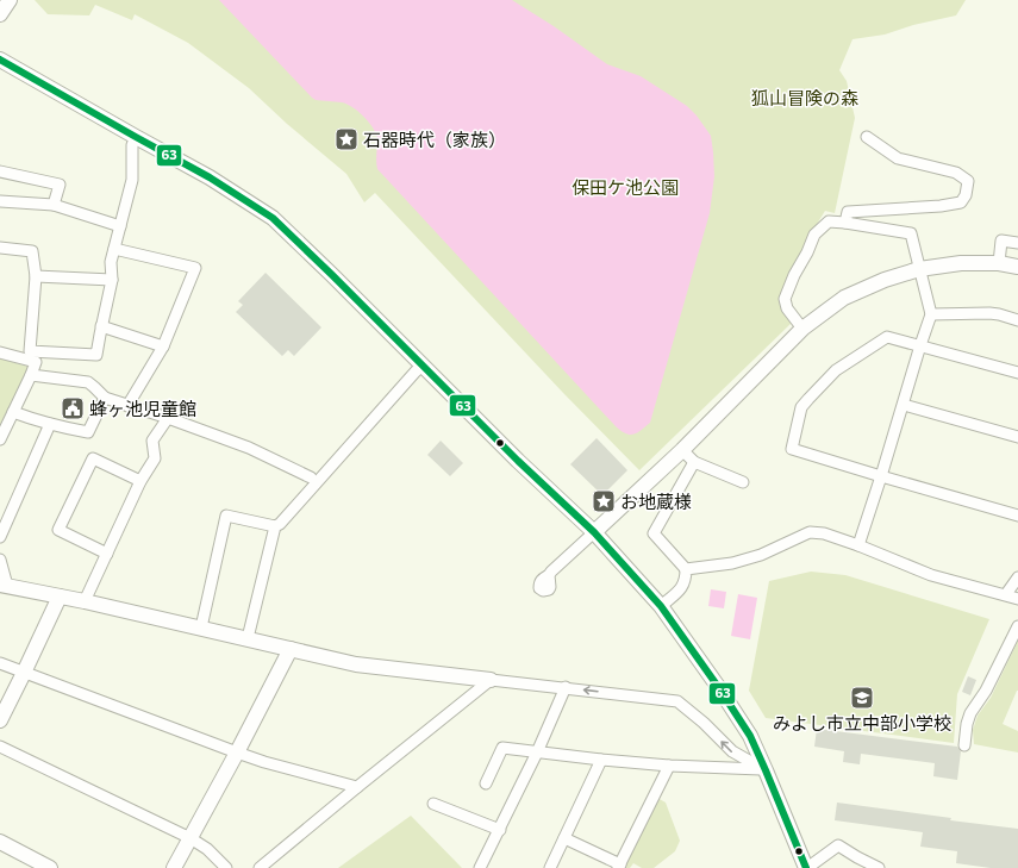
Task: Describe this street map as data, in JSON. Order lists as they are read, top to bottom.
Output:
{
  "parks": ["狐山冒険の森", "保田ケ池公園"],
  "places": {
    "place": ["石器時代（家族）", "お地蔵様"],
    "public building": ["蜂ヶ池児童館"],
    "school or university": ["みよし市立中部小学校"]
  },
  "lines": ["transit line 63"]
}
